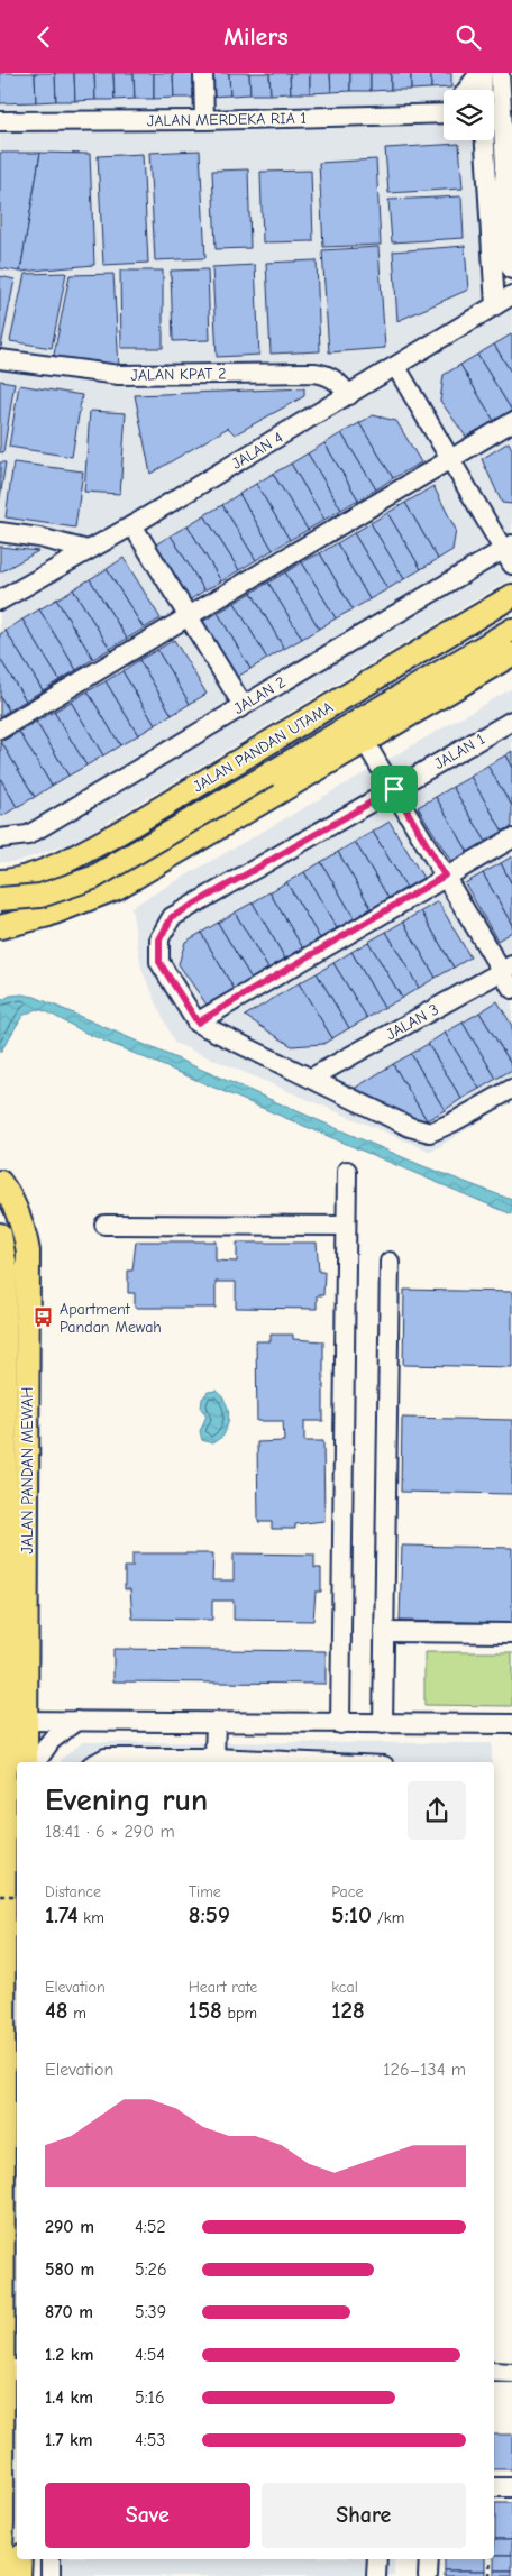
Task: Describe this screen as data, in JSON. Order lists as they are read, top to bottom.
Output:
{
  "streets": {
    "main road": ["JALAN PANDAN UTAMA", "JALAN PANDAN MEWAH"],
    "street": [
      "JALAN MERDEKA RIA 1",
      "JALAN KPAT 2",
      "JALAN 4",
      "JALAN 2",
      "JALAN 1",
      "JALAN 3"
    ]
  },
  "crossings": [
    ["JALAN KPAT 2", "JALAN 4"]
  ],
  "places": {
    "bus stop": ["Apartment Pandan Mewah"]
  },
  "page": {
    "header": "Milers",
    "heading": ["Evening run", "18:41 · 6 × 290 m"],
    "stats": [
      ["Distance", "1.74 km"],
      ["Time", "8:59"],
      ["Pace", "5:10 /km"],
      ["Elevation", "48 m"],
      ["Heart rate", "158 bpm"],
      ["kcal", "128"]
    ],
    "chart": ["Elevation", "126–134 m"],
    "list": [
      {
        "name": "290 m",
        "note": "4:52"
      },
      {
        "name": "580 m",
        "note": "5:26"
      },
      {
        "name": "870 m",
        "note": "5:39"
      },
      {
        "name": "1.2 km",
        "note": "4:54"
      },
      {
        "name": "1.4 km",
        "note": "5:16"
      },
      {
        "name": "1.7 km",
        "note": "4:53"
      }
    ],
    "buttons": ["Save", "Share"]
  }
}
